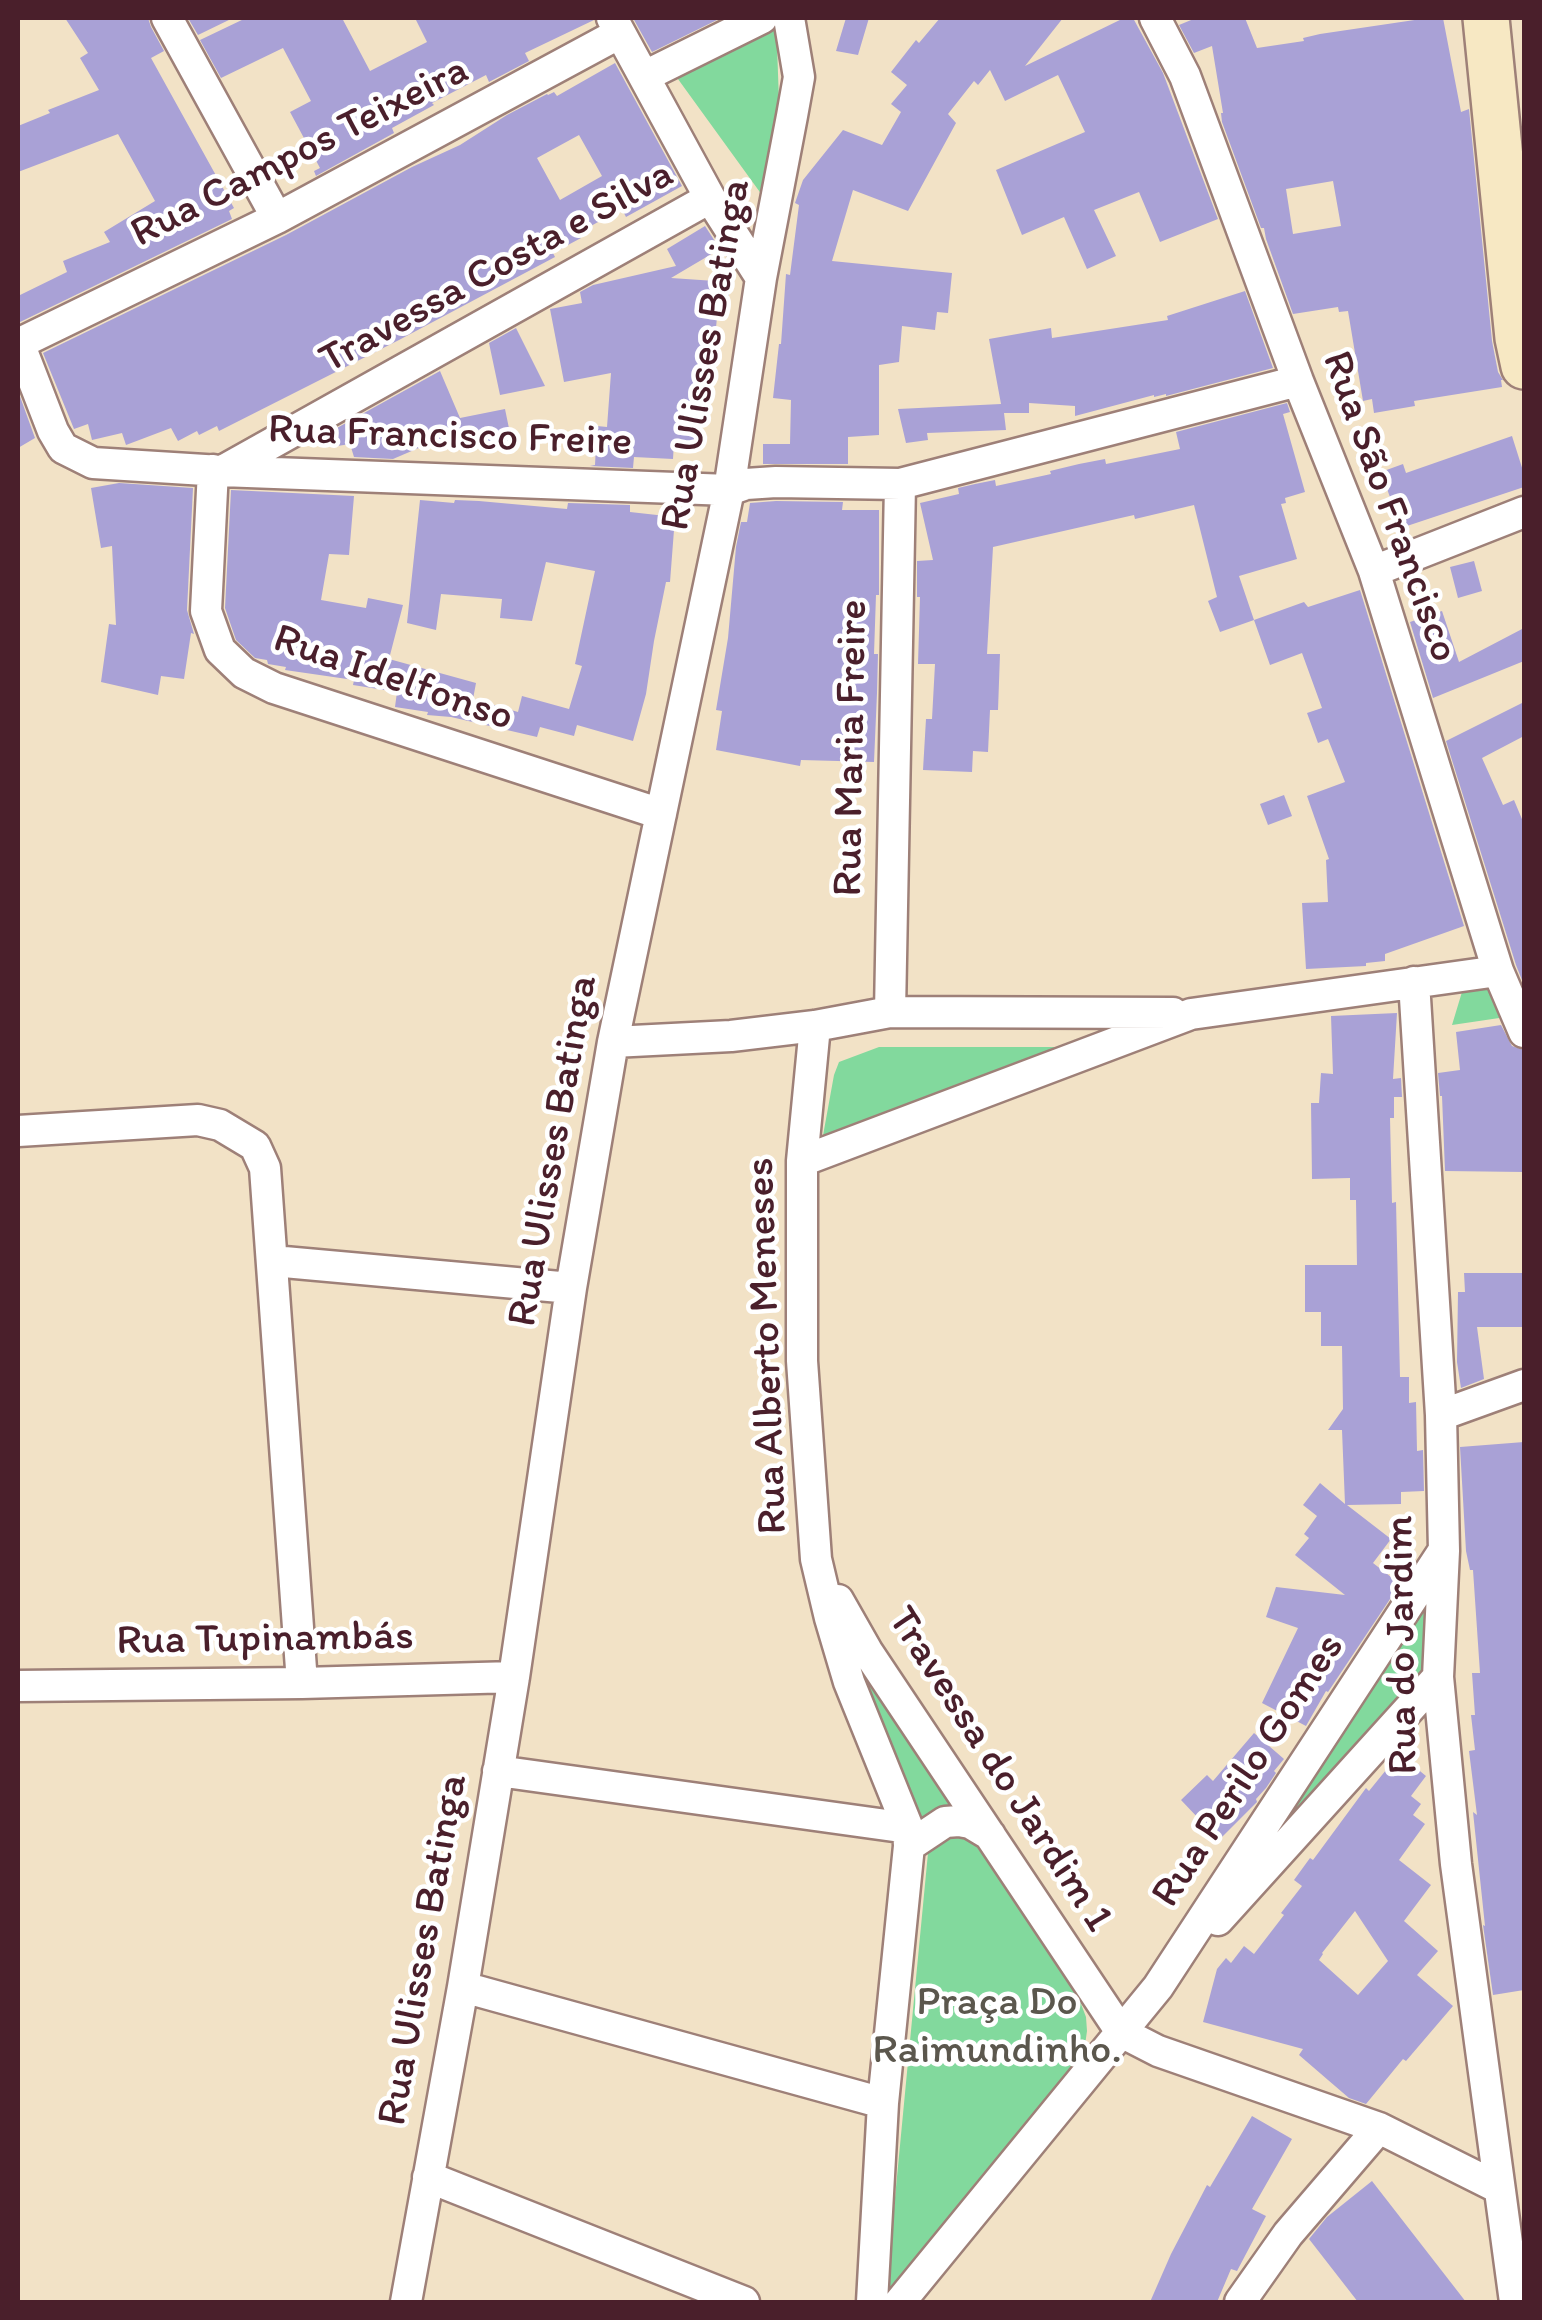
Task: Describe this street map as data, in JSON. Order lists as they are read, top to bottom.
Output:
{
  "streets": {
    "street": [
      "Rua Campos Teixeira",
      "Travessa Costa e Silva",
      "Rua Ulisses Batinga",
      "Rua Francisco Freire",
      "Rua São Francisco",
      "Rua Idelfonso",
      "Rua Maria Freire",
      "Rua Alberto Meneses",
      "Rua Tupinambás",
      "Rua do Jardim",
      "Travessa do Jardim 1",
      "Rua Perilo Gomes"
    ]
  },
  "crossings": [
    ["Rua Campos Teixeira", "Rua Francisco Freire"],
    ["Travessa Costa e Silva", "Rua Francisco Freire"],
    ["Travessa Costa e Silva", "Rua Idelfonso"],
    ["Rua Ulisses Batinga", "Rua Francisco Freire"],
    ["Rua Ulisses Batinga", "Rua Idelfonso"],
    ["Rua Ulisses Batinga", "Rua Tupinambás"],
    ["Rua Francisco Freire", "Rua São Francisco"],
    ["Rua Francisco Freire", "Rua Idelfonso"],
    ["Rua Francisco Freire", "Rua Maria Freire"],
    ["Rua Alberto Meneses", "Travessa do Jardim 1"],
    ["Rua do Jardim", "Travessa do Jardim 1"],
    ["Rua do Jardim", "Rua Perilo Gomes"],
    ["Travessa do Jardim 1", "Rua Perilo Gomes"]
  ],
  "parks": ["Praça Do Raimundinho."]
}
